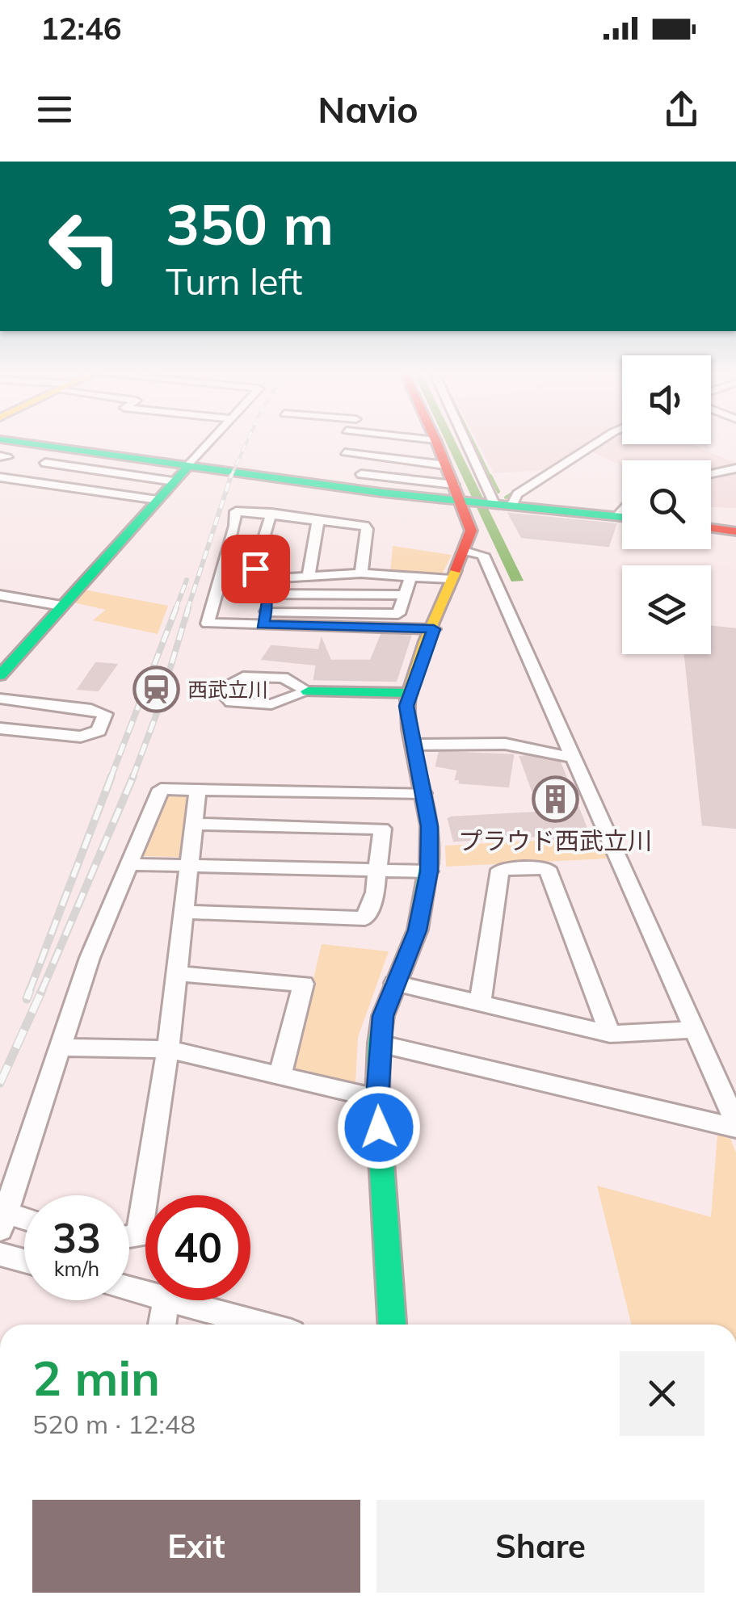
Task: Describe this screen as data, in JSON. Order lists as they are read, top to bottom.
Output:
{
  "places": {
    "station": ["西武立川"],
    "building": ["プラウド西武立川"]
  },
  "page": {
    "status": "12:46",
    "header": "Navio",
    "turn": ["350 m", "Turn left"],
    "speed": "33 km/h",
    "limit": "40",
    "heading": ["2 min", "520 m · 12:48"],
    "buttons": ["Exit", "Share"]
  }
}
